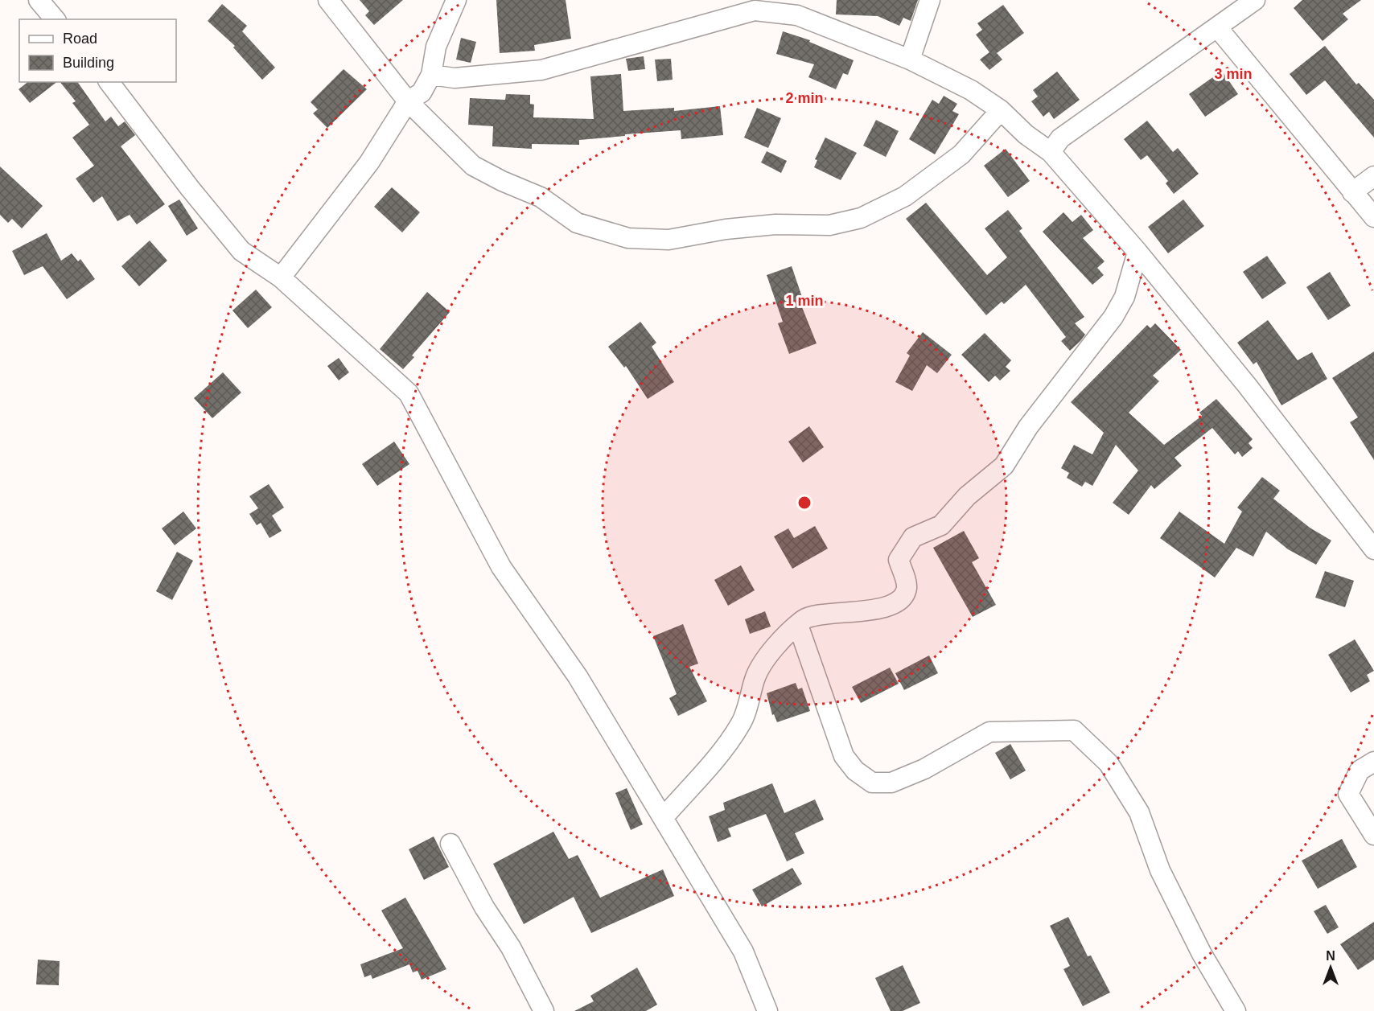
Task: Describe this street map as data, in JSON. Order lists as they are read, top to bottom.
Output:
{
  "legend": ["Road", "Building"],
  "north": "top",
  "rings": ["3 min", "2 min", "1 min"]
}
